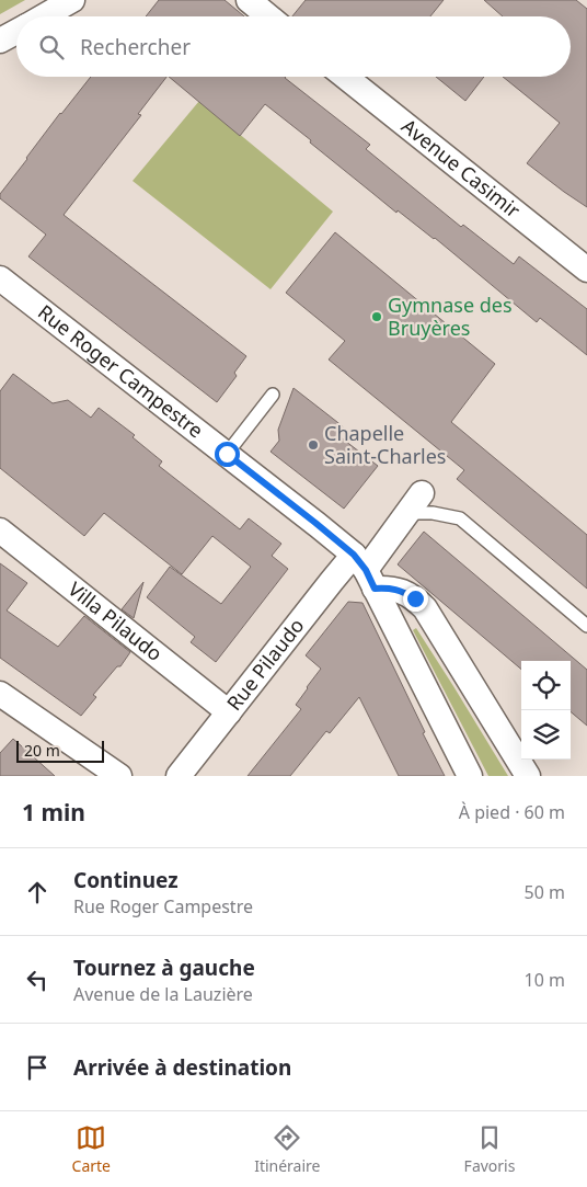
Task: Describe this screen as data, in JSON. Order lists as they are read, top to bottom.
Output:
{
  "streets": {
    "street": [
      "Avenue Casimir",
      "Rue Roger Campestre",
      "Villa Pilaudo",
      "Rue Pilaudo"
    ]
  },
  "crossings": [
    ["Rue Roger Campestre", "Rue Pilaudo"],
    ["Villa Pilaudo", "Rue Pilaudo"]
  ],
  "places": ["Gymnase des Bruyères", "Chapelle Saint-Charles"],
  "scale_bar": "20 m",
  "page": {
    "search": "Rechercher",
    "scale": "20 m",
    "heading": ["1 min", "À pied · 60 m"],
    "list": [
      ["Continuez", "Rue Roger Campestre", "50 m"],
      ["Tournez à gauche", "Avenue de la Lauzière", "10 m"],
      "Arrivée à destination"
    ],
    "nav": ["Carte", "Itinéraire", "Favoris"]
  }
}
